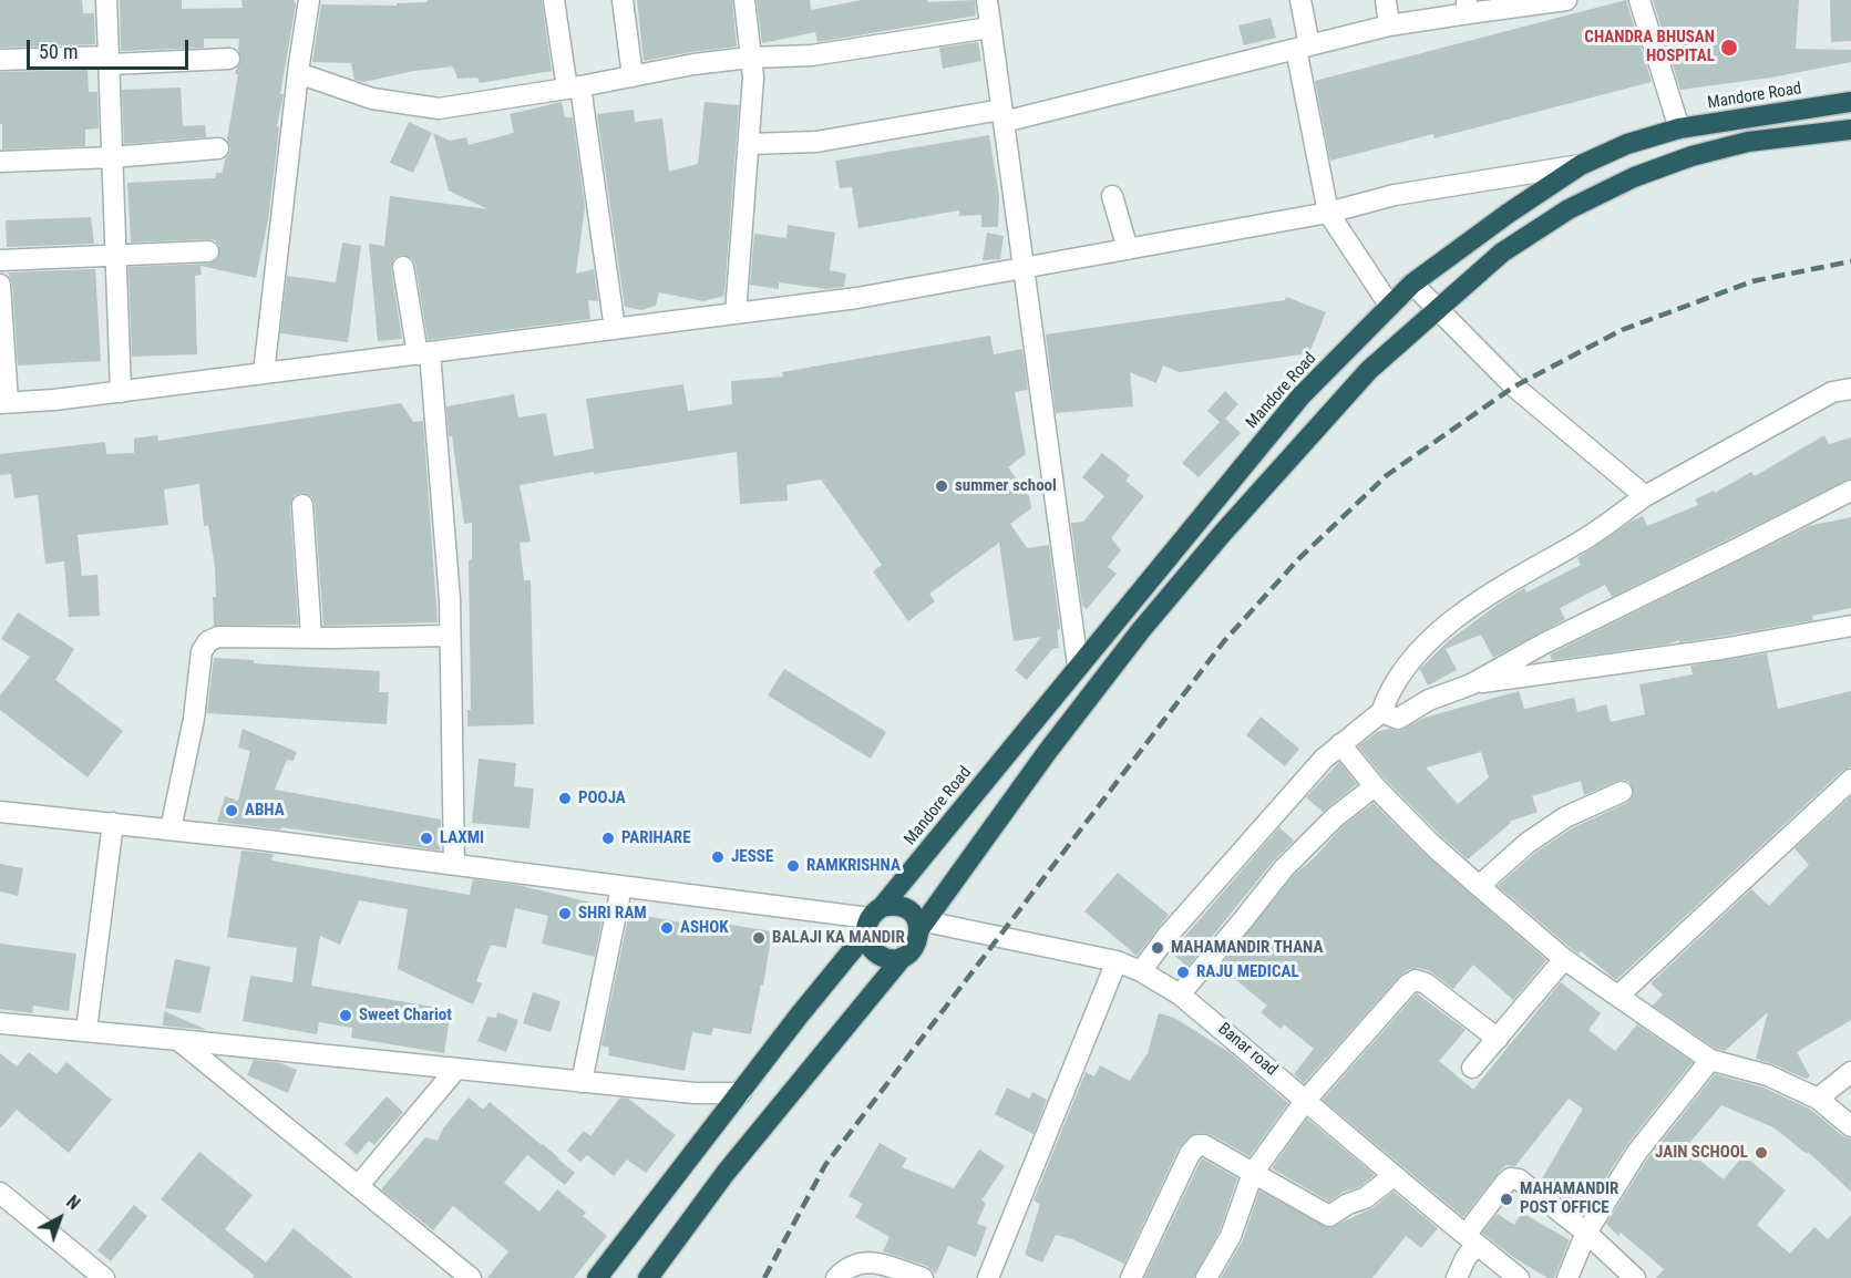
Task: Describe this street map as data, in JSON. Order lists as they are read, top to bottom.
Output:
{
  "streets": {
    "highway": ["Mandore Road"],
    "street": ["Banar road"]
  },
  "crossings": [
    ["Mandore Road", "Banar road"]
  ],
  "places": [
    "CHANDRA BHUSAN HOSPITAL",
    "summer school",
    "POOJA",
    "ABHA",
    "LAXMI",
    "PARIHARE",
    "JESSE",
    "RAMKRISHNA",
    "SHRI RAM",
    "ASHOK",
    "BALAJI KA MANDIR",
    "MAHAMANDIR THANA",
    "RAJU MEDICAL",
    "Sweet Chariot",
    "JAIN SCHOOL",
    "MAHAMANDIR POST OFFICE"
  ],
  "scale_bar": "50 m",
  "north": "top right"
}
